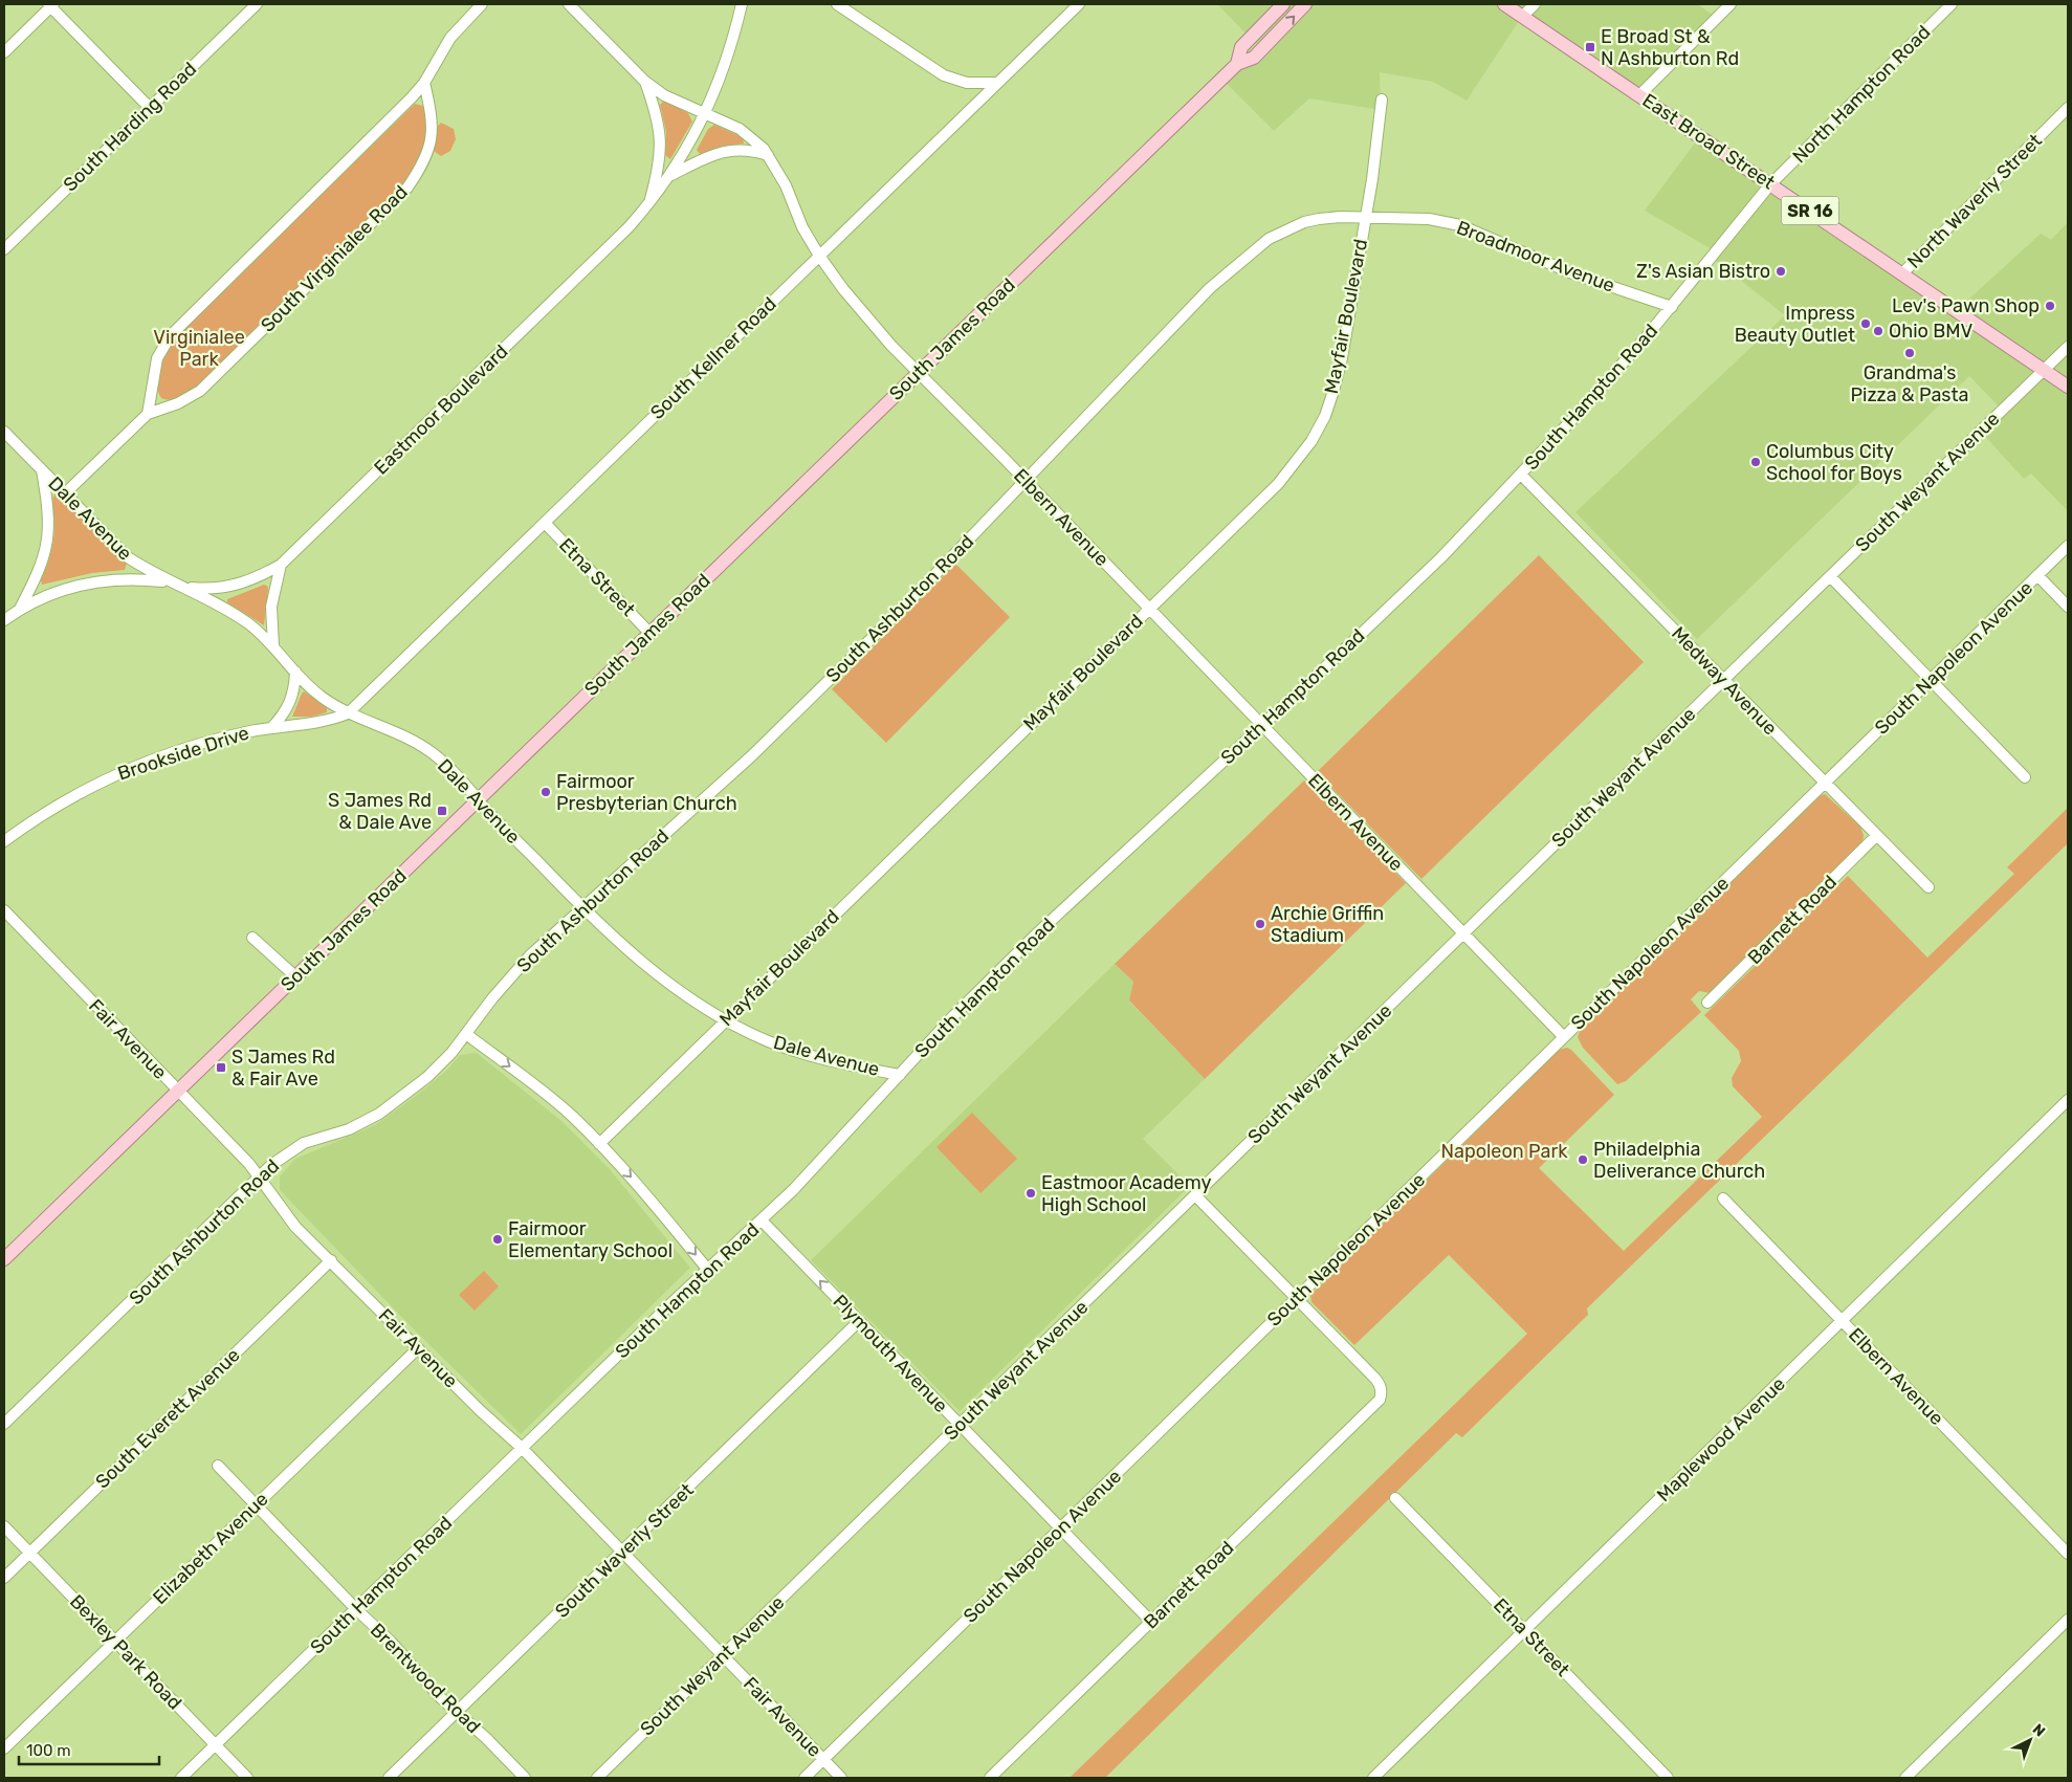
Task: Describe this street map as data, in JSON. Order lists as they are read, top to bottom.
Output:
{
  "streets": {
    "main road": ["East Broad Street", "SR 16", "South James Road"],
    "street": [
      "North Hampton Road",
      "South Harding Road",
      "North Waverly Street",
      "Broadmoor Avenue",
      "South Virginialee Road",
      "Mayfair Boulevard",
      "South Kellner Road",
      "South Hampton Road",
      "Eastmoor Boulevard",
      "South Weyant Avenue",
      "Elbern Avenue",
      "Dale Avenue",
      "Etna Street",
      "South Ashburton Road",
      "South Napoleon Avenue",
      "Medway Avenue",
      "Brookside Drive",
      "Barnett Road",
      "Fair Avenue",
      "Plymouth Avenue",
      "South Everett Avenue",
      "Maplewood Avenue",
      "Elizabeth Avenue",
      "South Waverly Street",
      "Bexley Park Road",
      "Brentwood Road"
    ]
  },
  "crossings": [
    ["North Hampton Road", "East Broad Street"],
    ["North Hampton Road", "South Hampton Road"],
    ["East Broad Street", "North Waverly Street"],
    ["East Broad Street", "South Hampton Road"],
    ["East Broad Street", "South Weyant Avenue"],
    ["Broadmoor Avenue", "Mayfair Boulevard"],
    ["Broadmoor Avenue", "South Hampton Road"],
    ["Broadmoor Avenue", "South Ashburton Road"],
    ["South Virginialee Road", "Dale Avenue"],
    ["Mayfair Boulevard", "Elbern Avenue"],
    ["Mayfair Boulevard", "Dale Avenue"],
    ["Mayfair Boulevard", "South Ashburton Road"],
    ["South James Road", "Elbern Avenue"],
    ["South James Road", "Dale Avenue"],
    ["South James Road", "Etna Street"],
    ["South James Road", "Fair Avenue"],
    ["South Kellner Road", "Elbern Avenue"],
    ["South Kellner Road", "Dale Avenue"],
    ["South Kellner Road", "Etna Street"],
    ["South Kellner Road", "Brookside Drive"],
    ["South Hampton Road", "Elbern Avenue"],
    ["South Hampton Road", "Dale Avenue"],
    ["South Hampton Road", "Medway Avenue"],
    ["South Hampton Road", "Fair Avenue"],
    ["South Hampton Road", "Plymouth Avenue"],
    ["South Hampton Road", "Bexley Park Road"],
    ["South Hampton Road", "Brentwood Road"],
    ["Eastmoor Boulevard", "Elbern Avenue"],
    ["Eastmoor Boulevard", "Dale Avenue"],
    ["South Weyant Avenue", "Elbern Avenue"],
    ["South Weyant Avenue", "Medway Avenue"],
    ["South Weyant Avenue", "Fair Avenue"],
    ["South Weyant Avenue", "Plymouth Avenue"],
    ["Elbern Avenue", "South Ashburton Road"],
    ["Elbern Avenue", "South Napoleon Avenue"],
    ["Elbern Avenue", "Maplewood Avenue"],
    ["Dale Avenue", "South Ashburton Road"],
    ["Dale Avenue", "Brookside Drive"],
    ["Etna Street", "Maplewood Avenue"],
    ["South Ashburton Road", "Fair Avenue"],
    ["South Napoleon Avenue", "Medway Avenue"],
    ["South Napoleon Avenue", "Barnett Road"],
    ["South Napoleon Avenue", "Fair Avenue"],
    ["South Napoleon Avenue", "Plymouth Avenue"],
    ["Medway Avenue", "Barnett Road"],
    ["Barnett Road", "Plymouth Avenue"],
    ["Fair Avenue", "South Everett Avenue"],
    ["Fair Avenue", "Elizabeth Avenue"],
    ["Fair Avenue", "South Waverly Street"],
    ["Plymouth Avenue", "South Waverly Street"],
    ["South Everett Avenue", "Bexley Park Road"],
    ["Elizabeth Avenue", "Bexley Park Road"],
    ["Elizabeth Avenue", "Brentwood Road"],
    ["South Waverly Street", "Brentwood Road"]
  ],
  "parks": ["Virginialee Park", "Napoleon Park"],
  "places": {
    "transit": ["E Broad St & N Ashburton Rd", "S James Rd & Dale Ave", "S James Rd & Fair Ave"],
    "other": [
      "Z's Asian Bistro",
      "Lev's Pawn Shop",
      "Impress Beauty Outlet",
      "Ohio BMV",
      "Grandma's Pizza & Pasta",
      "Columbus City School for Boys",
      "Fairmoor Presbyterian Church",
      "Archie Griffin Stadium",
      "Philadelphia Deliverance Church",
      "Eastmoor Academy High School",
      "Fairmoor Elementary School"
    ]
  },
  "scale_bar": "100 m",
  "north": "top right"
}
